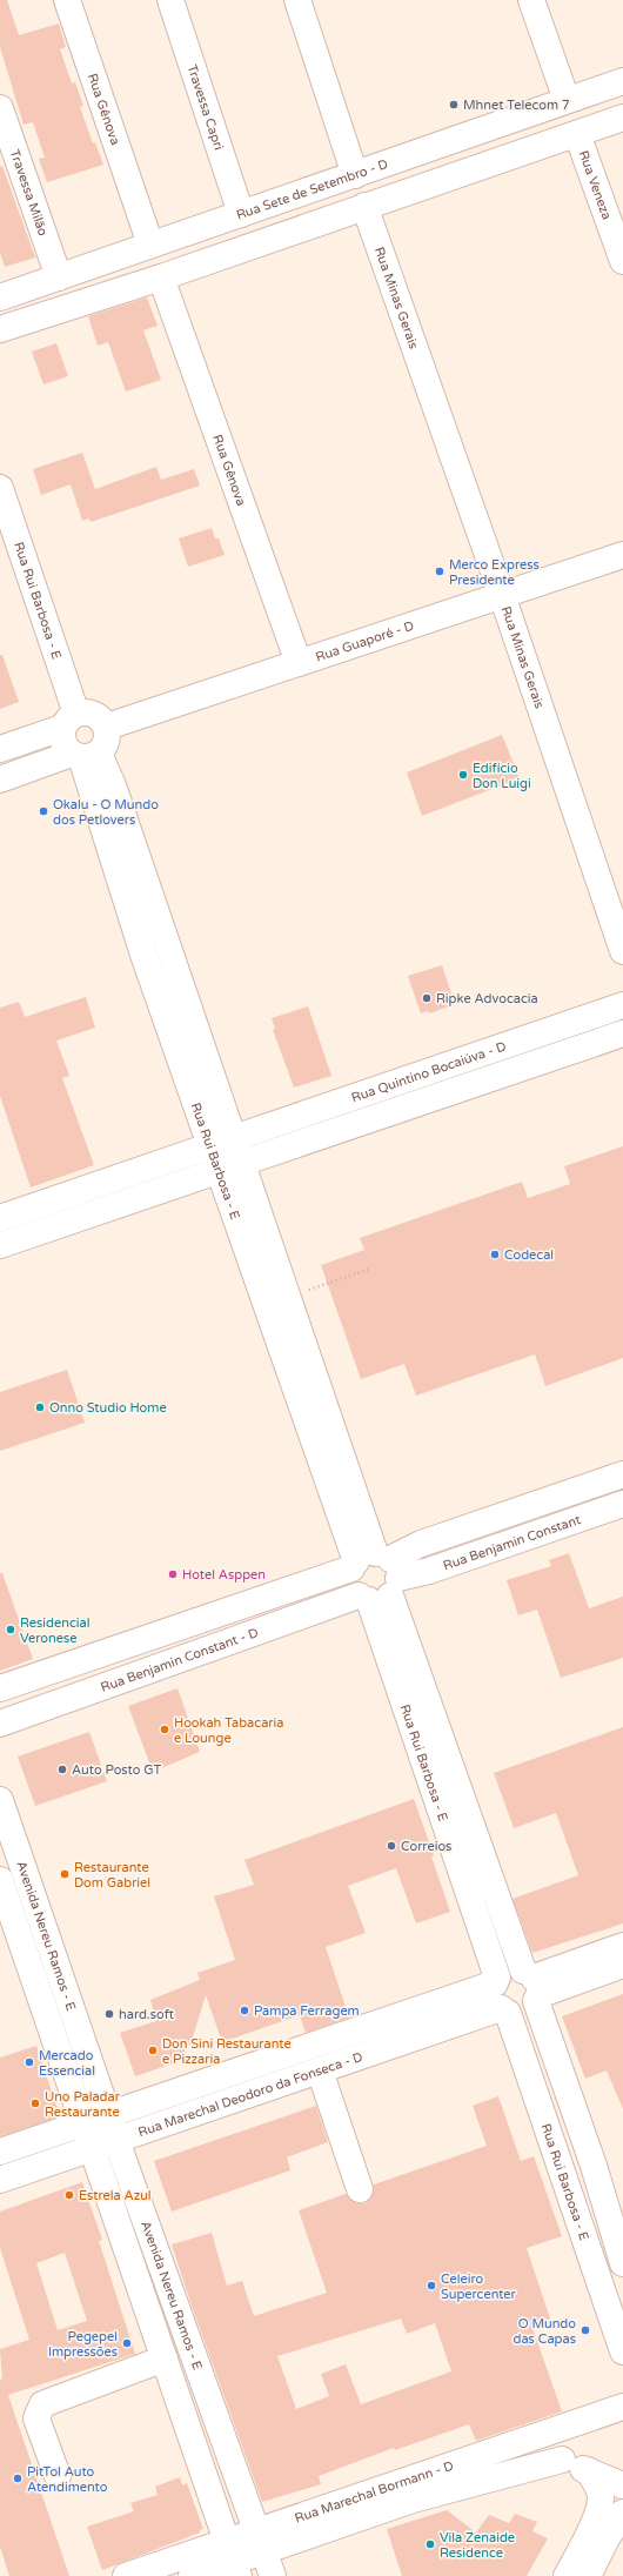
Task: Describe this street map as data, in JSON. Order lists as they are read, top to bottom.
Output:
{
  "streets": {
    "street": [
      "Travessa Capri",
      "Rua Gênova",
      "Rua Veneza",
      "Rua Sete de Setembro - D",
      "Travessa Milão",
      "Rua Minas Gerais",
      "Rua Rui Barbosa - E",
      "Rua Guaporé - D",
      "Rua Quintino Bocaiúva - D",
      "Rua Benjamin Constant",
      "Rua Benjamin Constant - D",
      "Avenida Nereu Ramos - E",
      "Rua Marechal Deodoro da Fonseca - D",
      "Rua Marechal Bormann - D"
    ]
  },
  "crossings": [
    ["Travessa Capri", "Rua Sete de Setembro - D"],
    ["Rua Gênova", "Rua Sete de Setembro - D"],
    ["Rua Gênova", "Rua Guaporé - D"],
    ["Rua Sete de Setembro - D", "Travessa Milão"],
    ["Rua Minas Gerais", "Rua Guaporé - D"],
    ["Rua Rui Barbosa - E", "Rua Guaporé - D"],
    ["Rua Rui Barbosa - E", "Rua Quintino Bocaiúva - D"],
    ["Rua Rui Barbosa - E", "Rua Benjamin Constant"],
    ["Rua Rui Barbosa - E", "Rua Benjamin Constant - D"],
    ["Rua Rui Barbosa - E", "Rua Marechal Deodoro da Fonseca - D"],
    ["Rua Benjamin Constant", "Rua Benjamin Constant - D"],
    ["Avenida Nereu Ramos - E", "Rua Marechal Deodoro da Fonseca - D"],
    ["Avenida Nereu Ramos - E", "Rua Marechal Bormann - D"]
  ],
  "places": [
    "Mhnet Telecom 7",
    "Merco Express Presidente",
    "Edifício Don Luigi",
    "Okalu - O Mundo dos Petlovers",
    "Ripke Advocacia",
    "Codecal",
    "Onno Studio Home",
    "Hotel Asppen",
    "Residencial Veronese",
    "Hookah Tabacaria e Lounge",
    "Auto Posto GT",
    "Correios",
    "Restaurante Dom Gabriel",
    "Pampa Ferragem",
    "hard.soft",
    "Don Sini Restaurante e Pizzaria",
    "Mercado Essencial",
    "Uno Paladar Restaurante",
    "Estrela Azul",
    "Celeiro Supercenter",
    "O Mundo das Capas",
    "Pegepel Impressões",
    "PitTol Auto Atendimento",
    "Vila Zenaide Residence"
  ]
}
